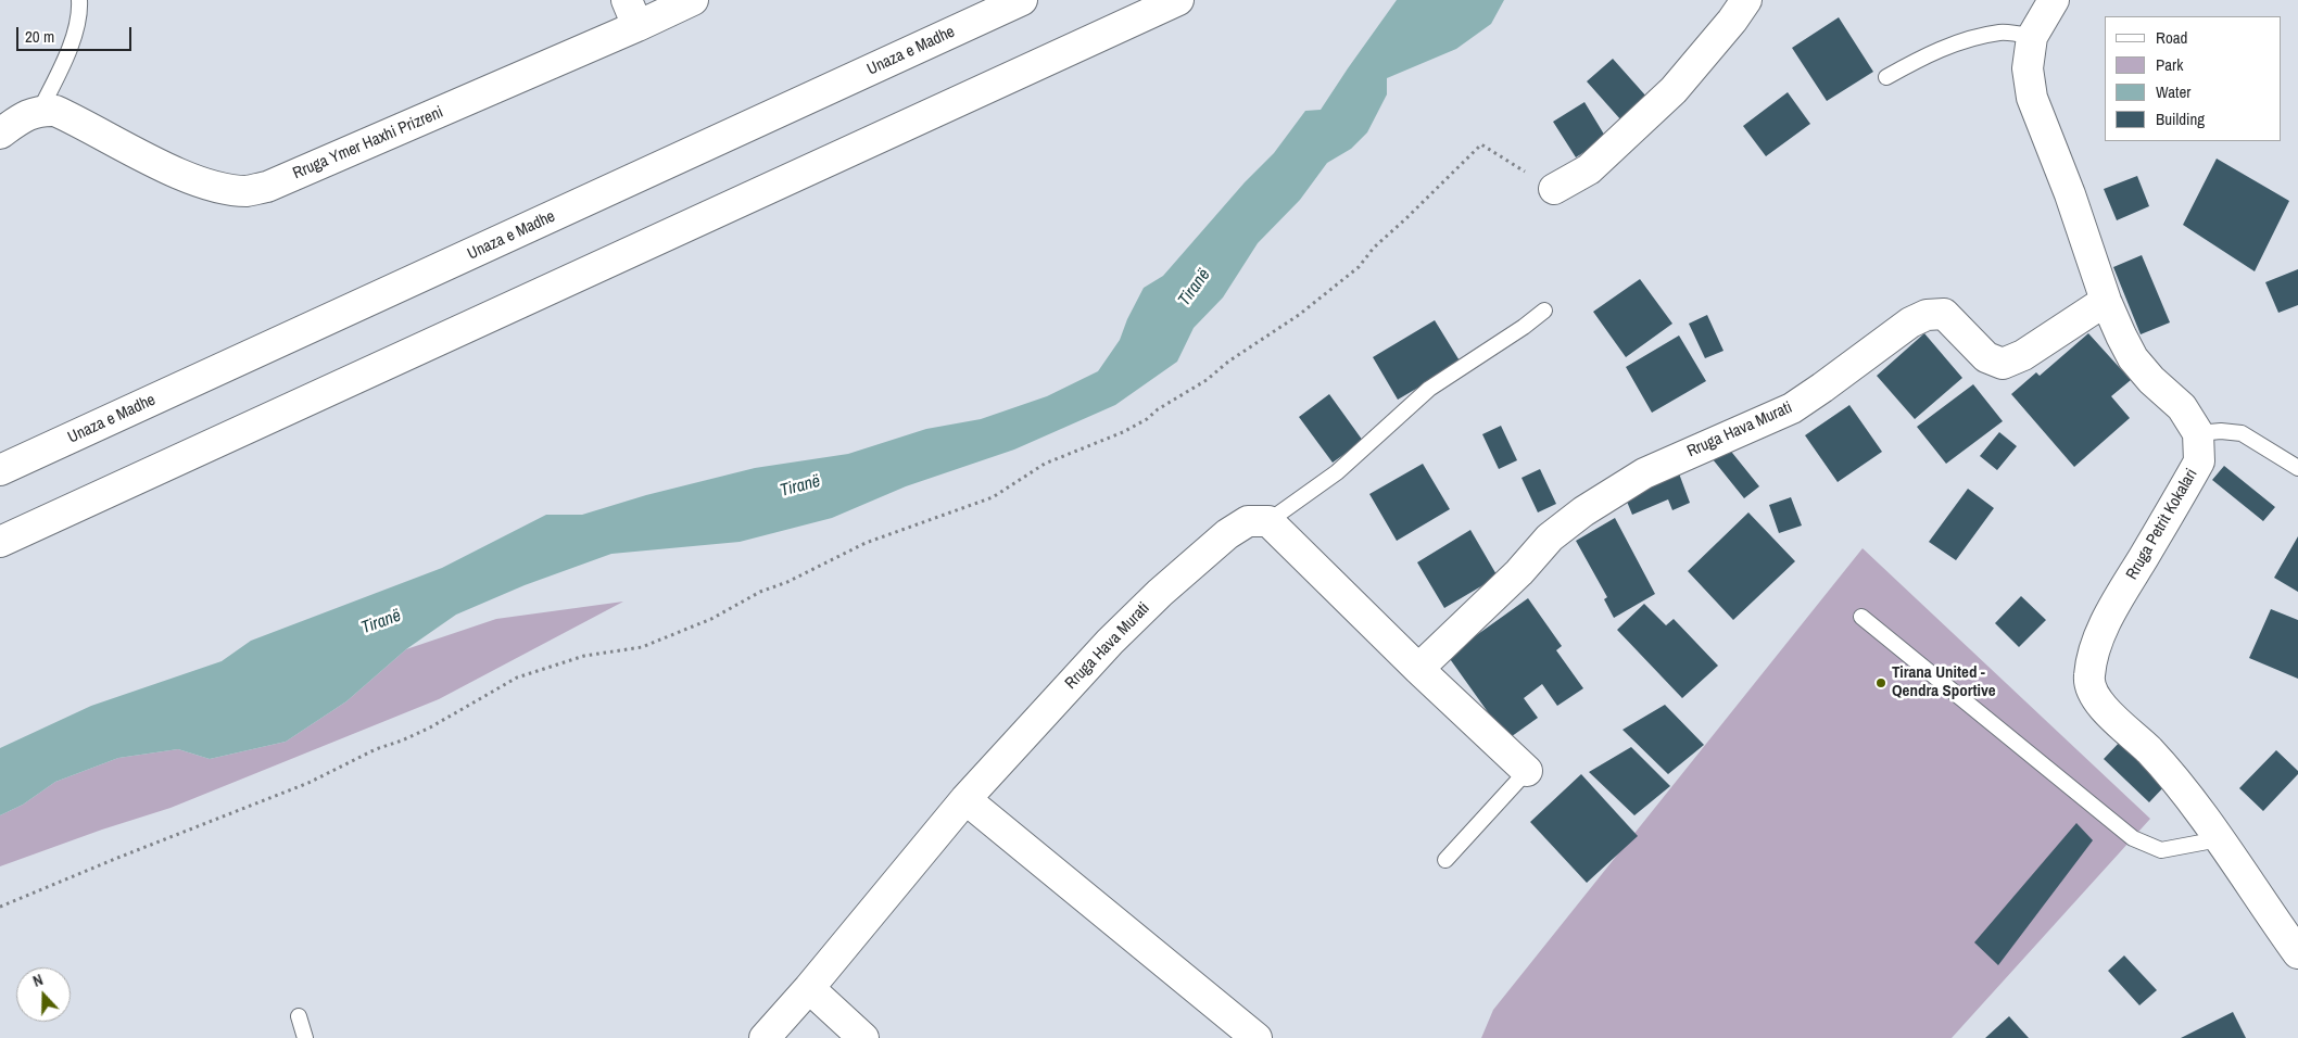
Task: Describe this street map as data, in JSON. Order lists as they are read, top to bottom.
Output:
{
  "streets": {
    "main road": [
      "Unaza e Madhe",
      "Rruga Ymer Haxhi Prizreni",
      "Rruga Hava Murati",
      "Rruga Petrit Kokalari"
    ]
  },
  "crossings": [
    ["Rruga Hava Murati", "Rruga Petrit Kokalari"]
  ],
  "water": ["Tiranë"],
  "places": ["Tirana United - Qendra Sportive"],
  "legend": [
    "Road",
    "Park",
    "Water",
    "Building"
  ],
  "scale_bar": "20 m",
  "north": "top"
}
